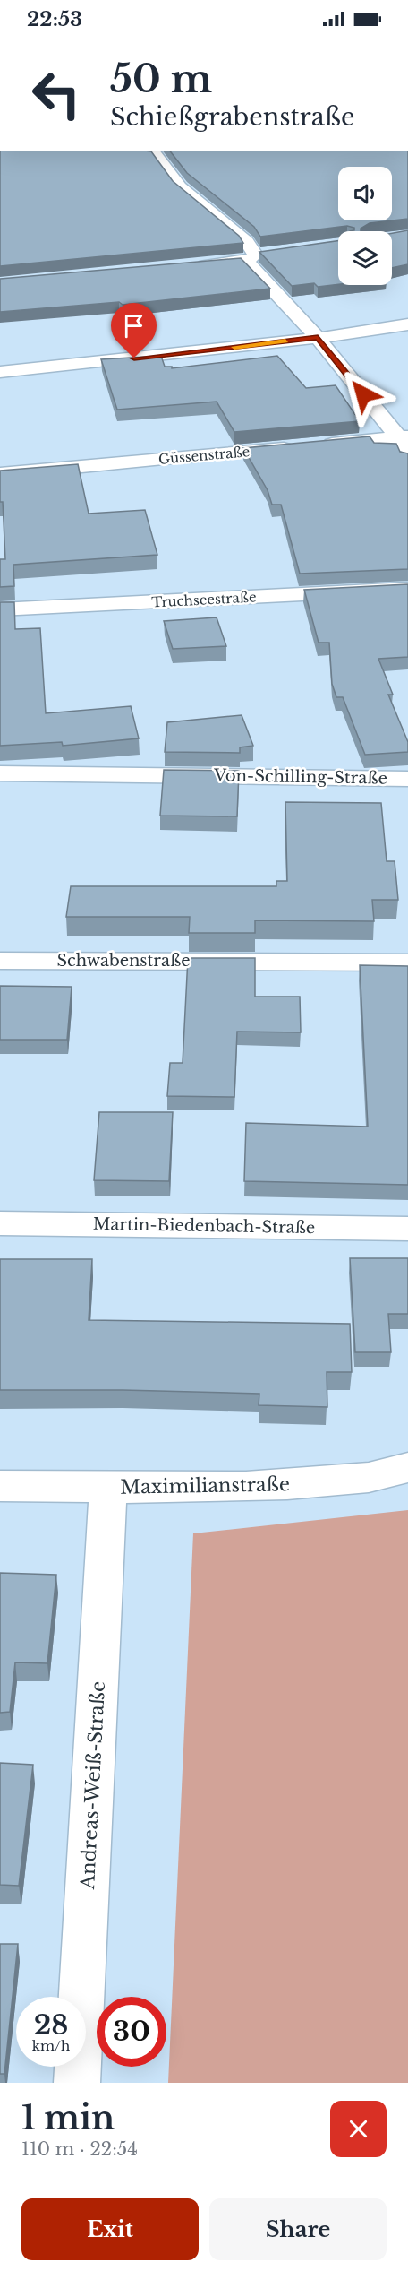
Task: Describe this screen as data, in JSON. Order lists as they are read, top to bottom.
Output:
{
  "streets": {
    "street": [
      "Güssenstraße",
      "Truchseestraße",
      "Von-Schilling-Straße",
      "Schwabenstraße",
      "Martin-Biedenbach-Straße",
      "Maximilianstraße",
      "Andreas-Weiß-Straße"
    ]
  },
  "crossings": [
    ["Maximilianstraße", "Andreas-Weiß-Straße"]
  ],
  "page": {
    "status": "22:53",
    "turn": ["50 m", "Schießgrabenstraße"],
    "speed": "28 km/h",
    "limit": "30",
    "heading": ["1 min", "110 m · 22:54"],
    "buttons": ["Exit", "Share"]
  }
}
